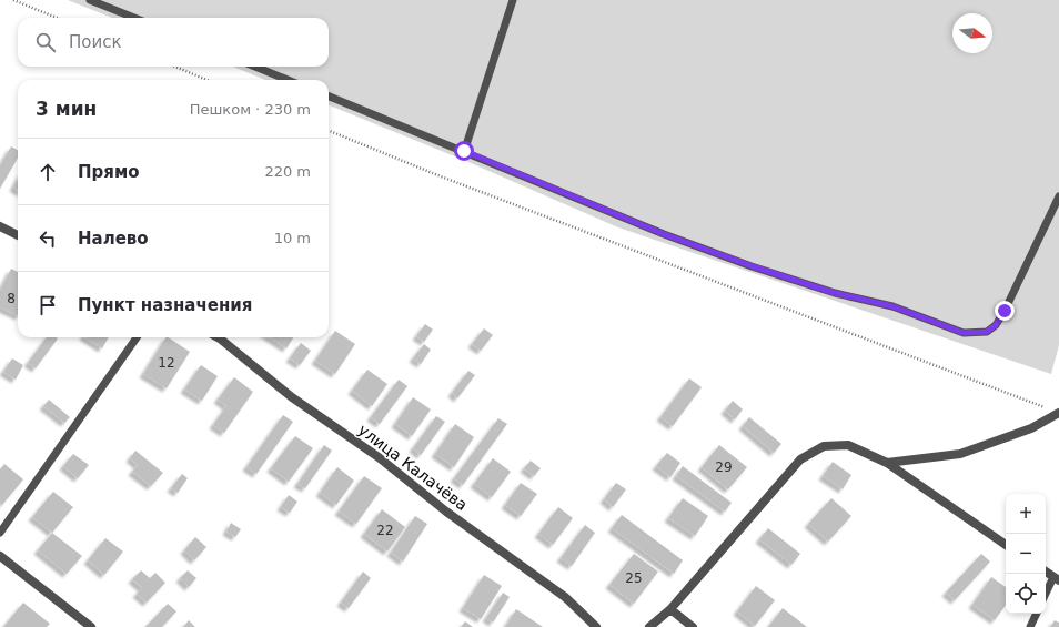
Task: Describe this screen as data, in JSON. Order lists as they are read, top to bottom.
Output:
{
  "streets": {
    "street": ["улица Калачёва"]
  },
  "house_numbers": [
    "8",
    "12",
    "29",
    "22",
    "25"
  ],
  "north": "right",
  "page": {
    "search": "Поиск",
    "heading": ["3 мин", "Пешком · 230 m"],
    "list": [
      ["Прямо", "220 m"],
      ["Налево", "10 m"],
      "Пункт назначения"
    ],
    "map_buttons": ["+", "−"]
  }
}
